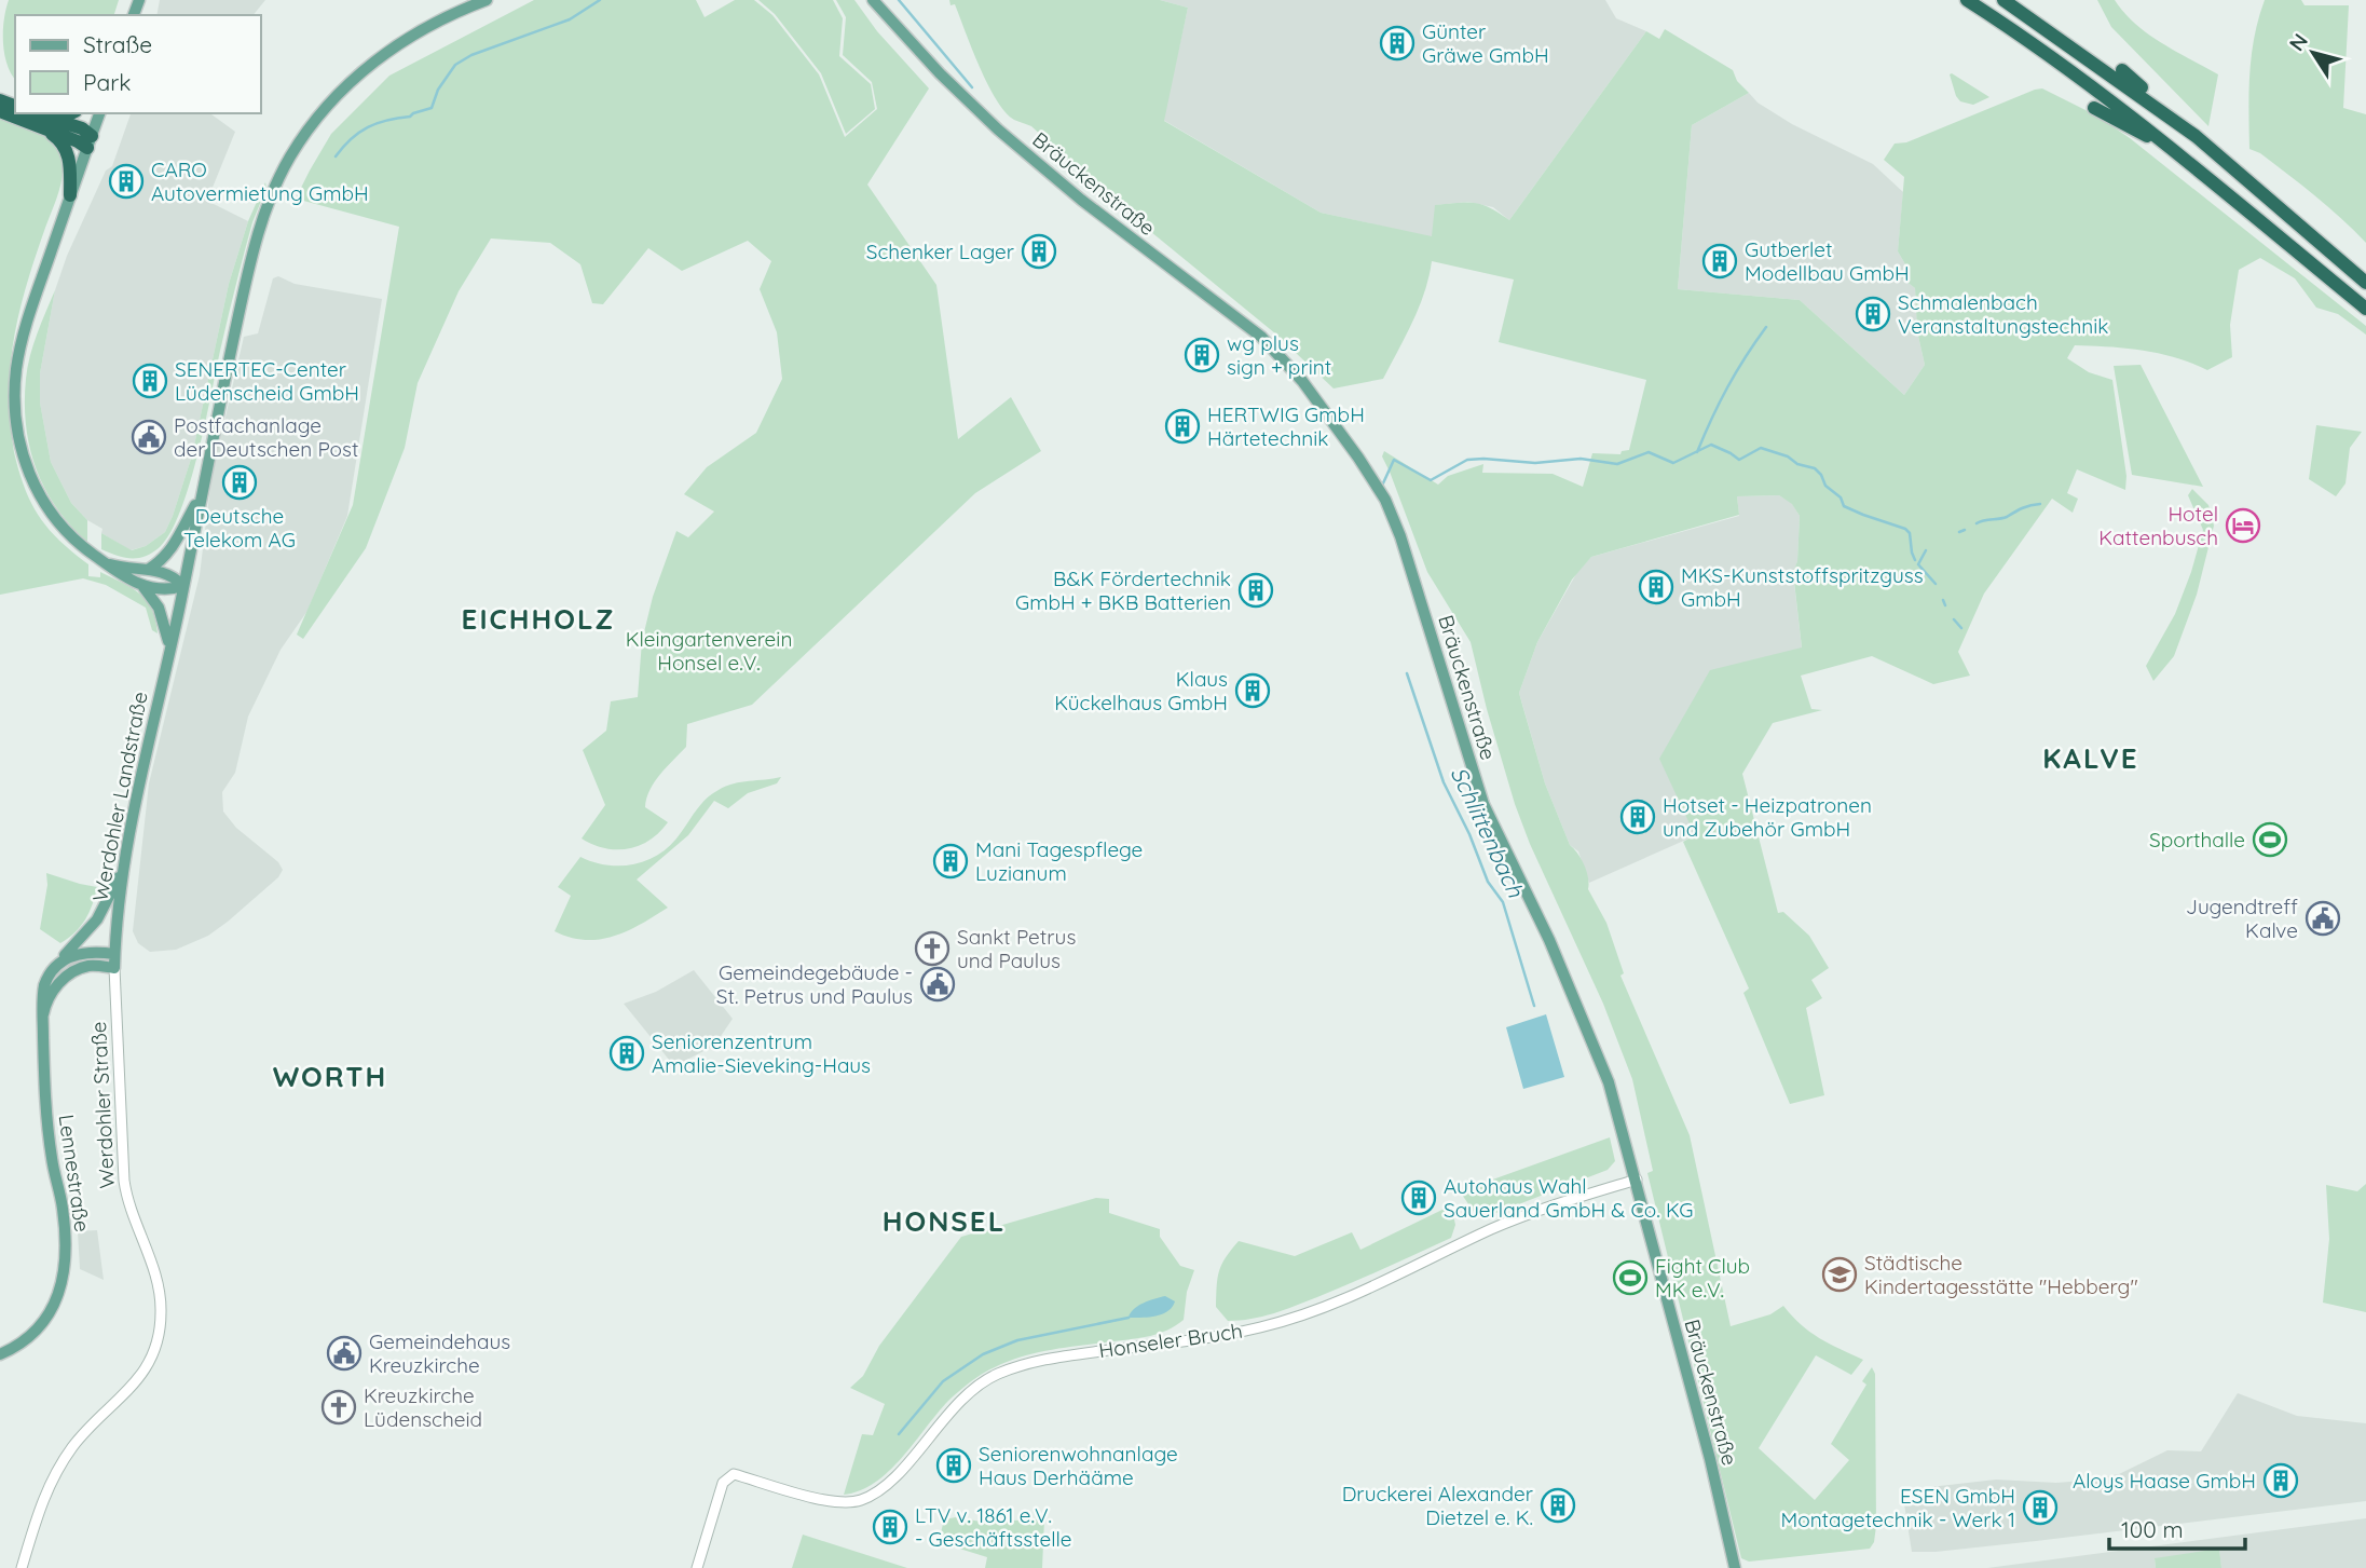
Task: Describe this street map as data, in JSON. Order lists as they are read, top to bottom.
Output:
{
  "streets": {
    "main road": [
      "Bräuckenstraße",
      "Werdohler Landstraße",
      "Werdohler Straße",
      "Lennestraße"
    ],
    "street": ["Honseler Bruch"]
  },
  "crossings": [
    ["Bräuckenstraße", "Honseler Bruch"],
    ["Werdohler Landstraße", "Werdohler Straße"]
  ],
  "districts": [
    "EICHHOLZ",
    "KALVE",
    "WORTH",
    "HONSEL"
  ],
  "water": ["Schlittenbach"],
  "parks": ["Kleingartenverein Honsel e.V."],
  "places": {
    "building": [
      "Günter Gräwe GmbH",
      "CARO Autovermietung GmbH",
      "Schenker Lager",
      "Gutberlet Modellbau GmbH",
      "Schmalenbach Veranstaltungstechnik",
      "wg plus sign + print",
      "SENERTEC-Center Lüdenscheid GmbH",
      "HERTWIG GmbH Härtetechnik",
      "Deutsche Telekom AG",
      "MKS-Kunststoffspritzguss GmbH",
      "B&K Fördertechnik GmbH + BKB Batterien",
      "Klaus Kückelhaus GmbH",
      "Hotset - Heizpatronen und Zubehör GmbH",
      "Mani Tagespflege Luzianum",
      "Seniorenzentrum Amalie-Sieveking-Haus",
      "Autohaus Wahl Sauerland GmbH & Co. KG",
      "Seniorenwohnanlage Haus Derhääme",
      "Aloys Haase GmbH",
      "Druckerei Alexander Dietzel e. K.",
      "ESEN GmbH Montagetechnik - Werk 1",
      "LTV v. 1861 e.V. - Geschäftsstelle"
    ],
    "public building": [
      "Postfachanlage der Deutschen Post",
      "Jugendtreff Kalve",
      "Gemeindegebäude - St. Petrus und Paulus",
      "Gemeindehaus Kreuzkirche"
    ],
    "hotel": ["Hotel Kattenbusch"],
    "sports": ["Sporthalle", "Fight Club MK e.V."],
    "church": ["Sankt Petrus und Paulus", "Kreuzkirche Lüdenscheid"],
    "school or university": ["Städtische Kindertagesstätte \"Hebberg\""]
  },
  "legend": ["Straße", "Park"],
  "scale_bar": "100 m",
  "north": "top left"
}
